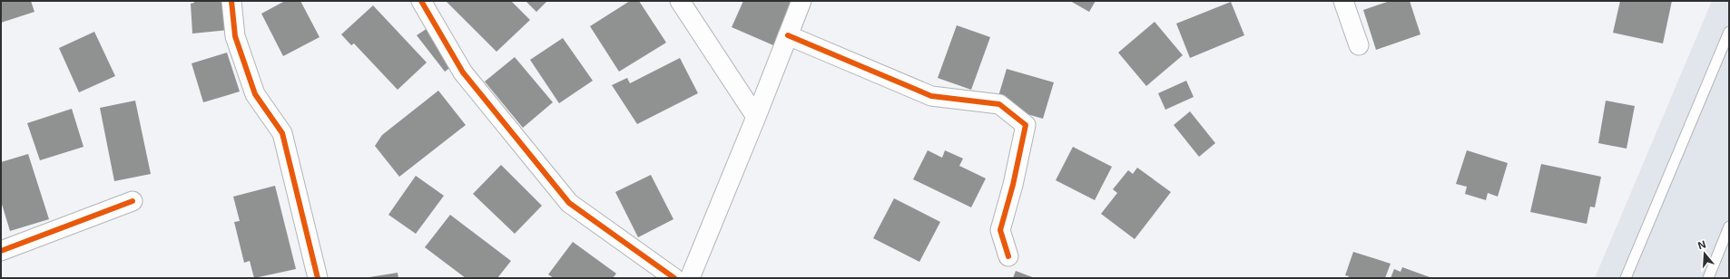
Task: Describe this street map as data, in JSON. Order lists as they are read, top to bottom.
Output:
{
  "north": "top"
}
